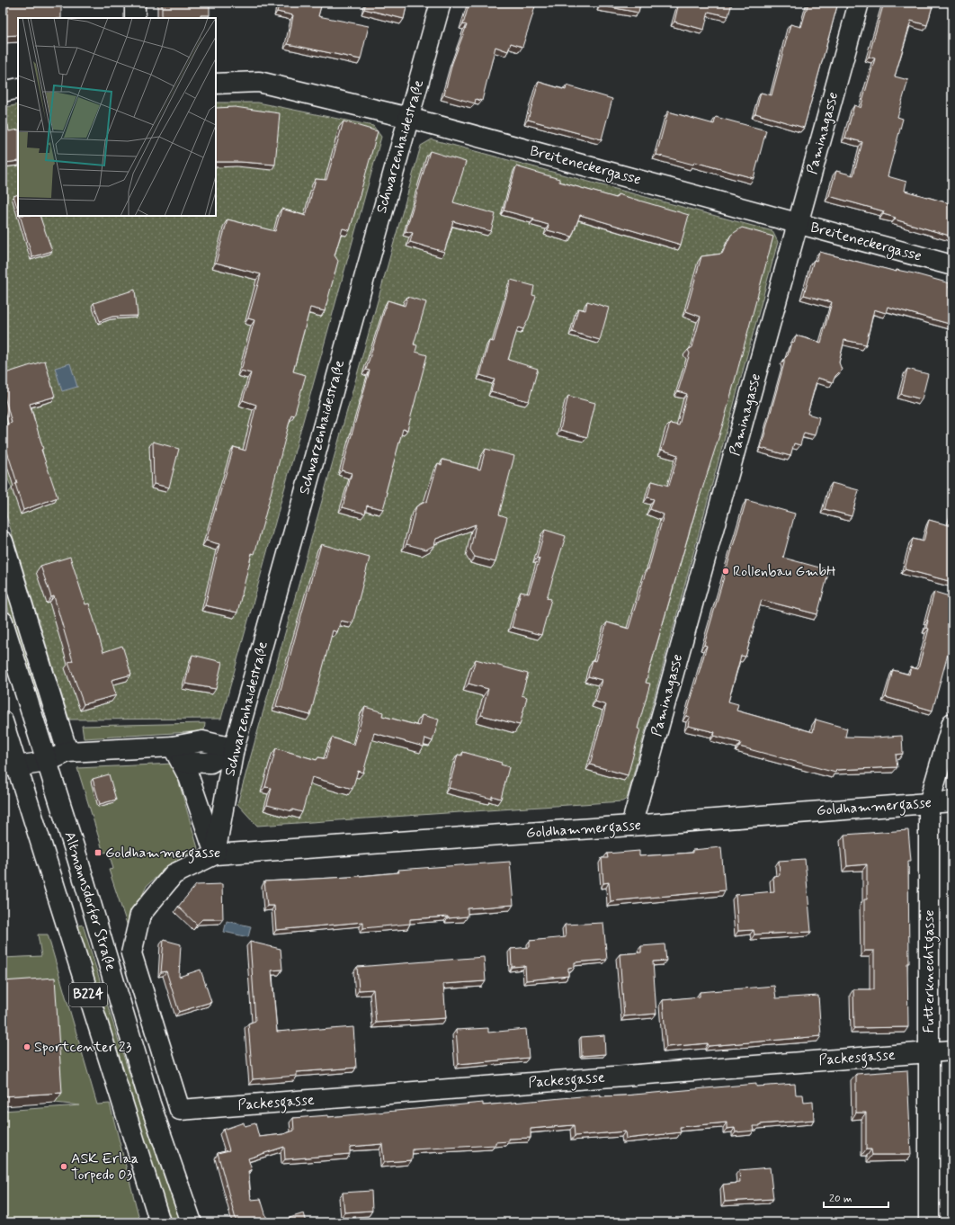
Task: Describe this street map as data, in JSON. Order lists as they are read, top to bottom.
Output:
{
  "streets": {
    "street": [
      "Paminagasse",
      "Schwarzenhaidestraße",
      "Breiteneckergasse",
      "Goldhammergasse",
      "Altmannsdorfer Straße",
      "Futterknechtgasse",
      "B224",
      "Packesgasse"
    ]
  },
  "crossings": [
    ["Paminagasse", "Breiteneckergasse"],
    ["Paminagasse", "Goldhammergasse"],
    ["Schwarzenhaidestraße", "Breiteneckergasse"],
    ["Schwarzenhaidestraße", "Goldhammergasse"],
    ["Goldhammergasse", "Altmannsdorfer Straße"],
    ["Goldhammergasse", "Futterknechtgasse"],
    ["Altmannsdorfer Straße", "Packesgasse"],
    ["Futterknechtgasse", "Packesgasse"]
  ],
  "places": {
    "other": ["Rollenbau GmbH", "Sportcenter 23", "ASK Erlaa Torpedo 03"],
    "transit": ["Goldhammergasse"]
  },
  "scale_bar": "20 m"
}
